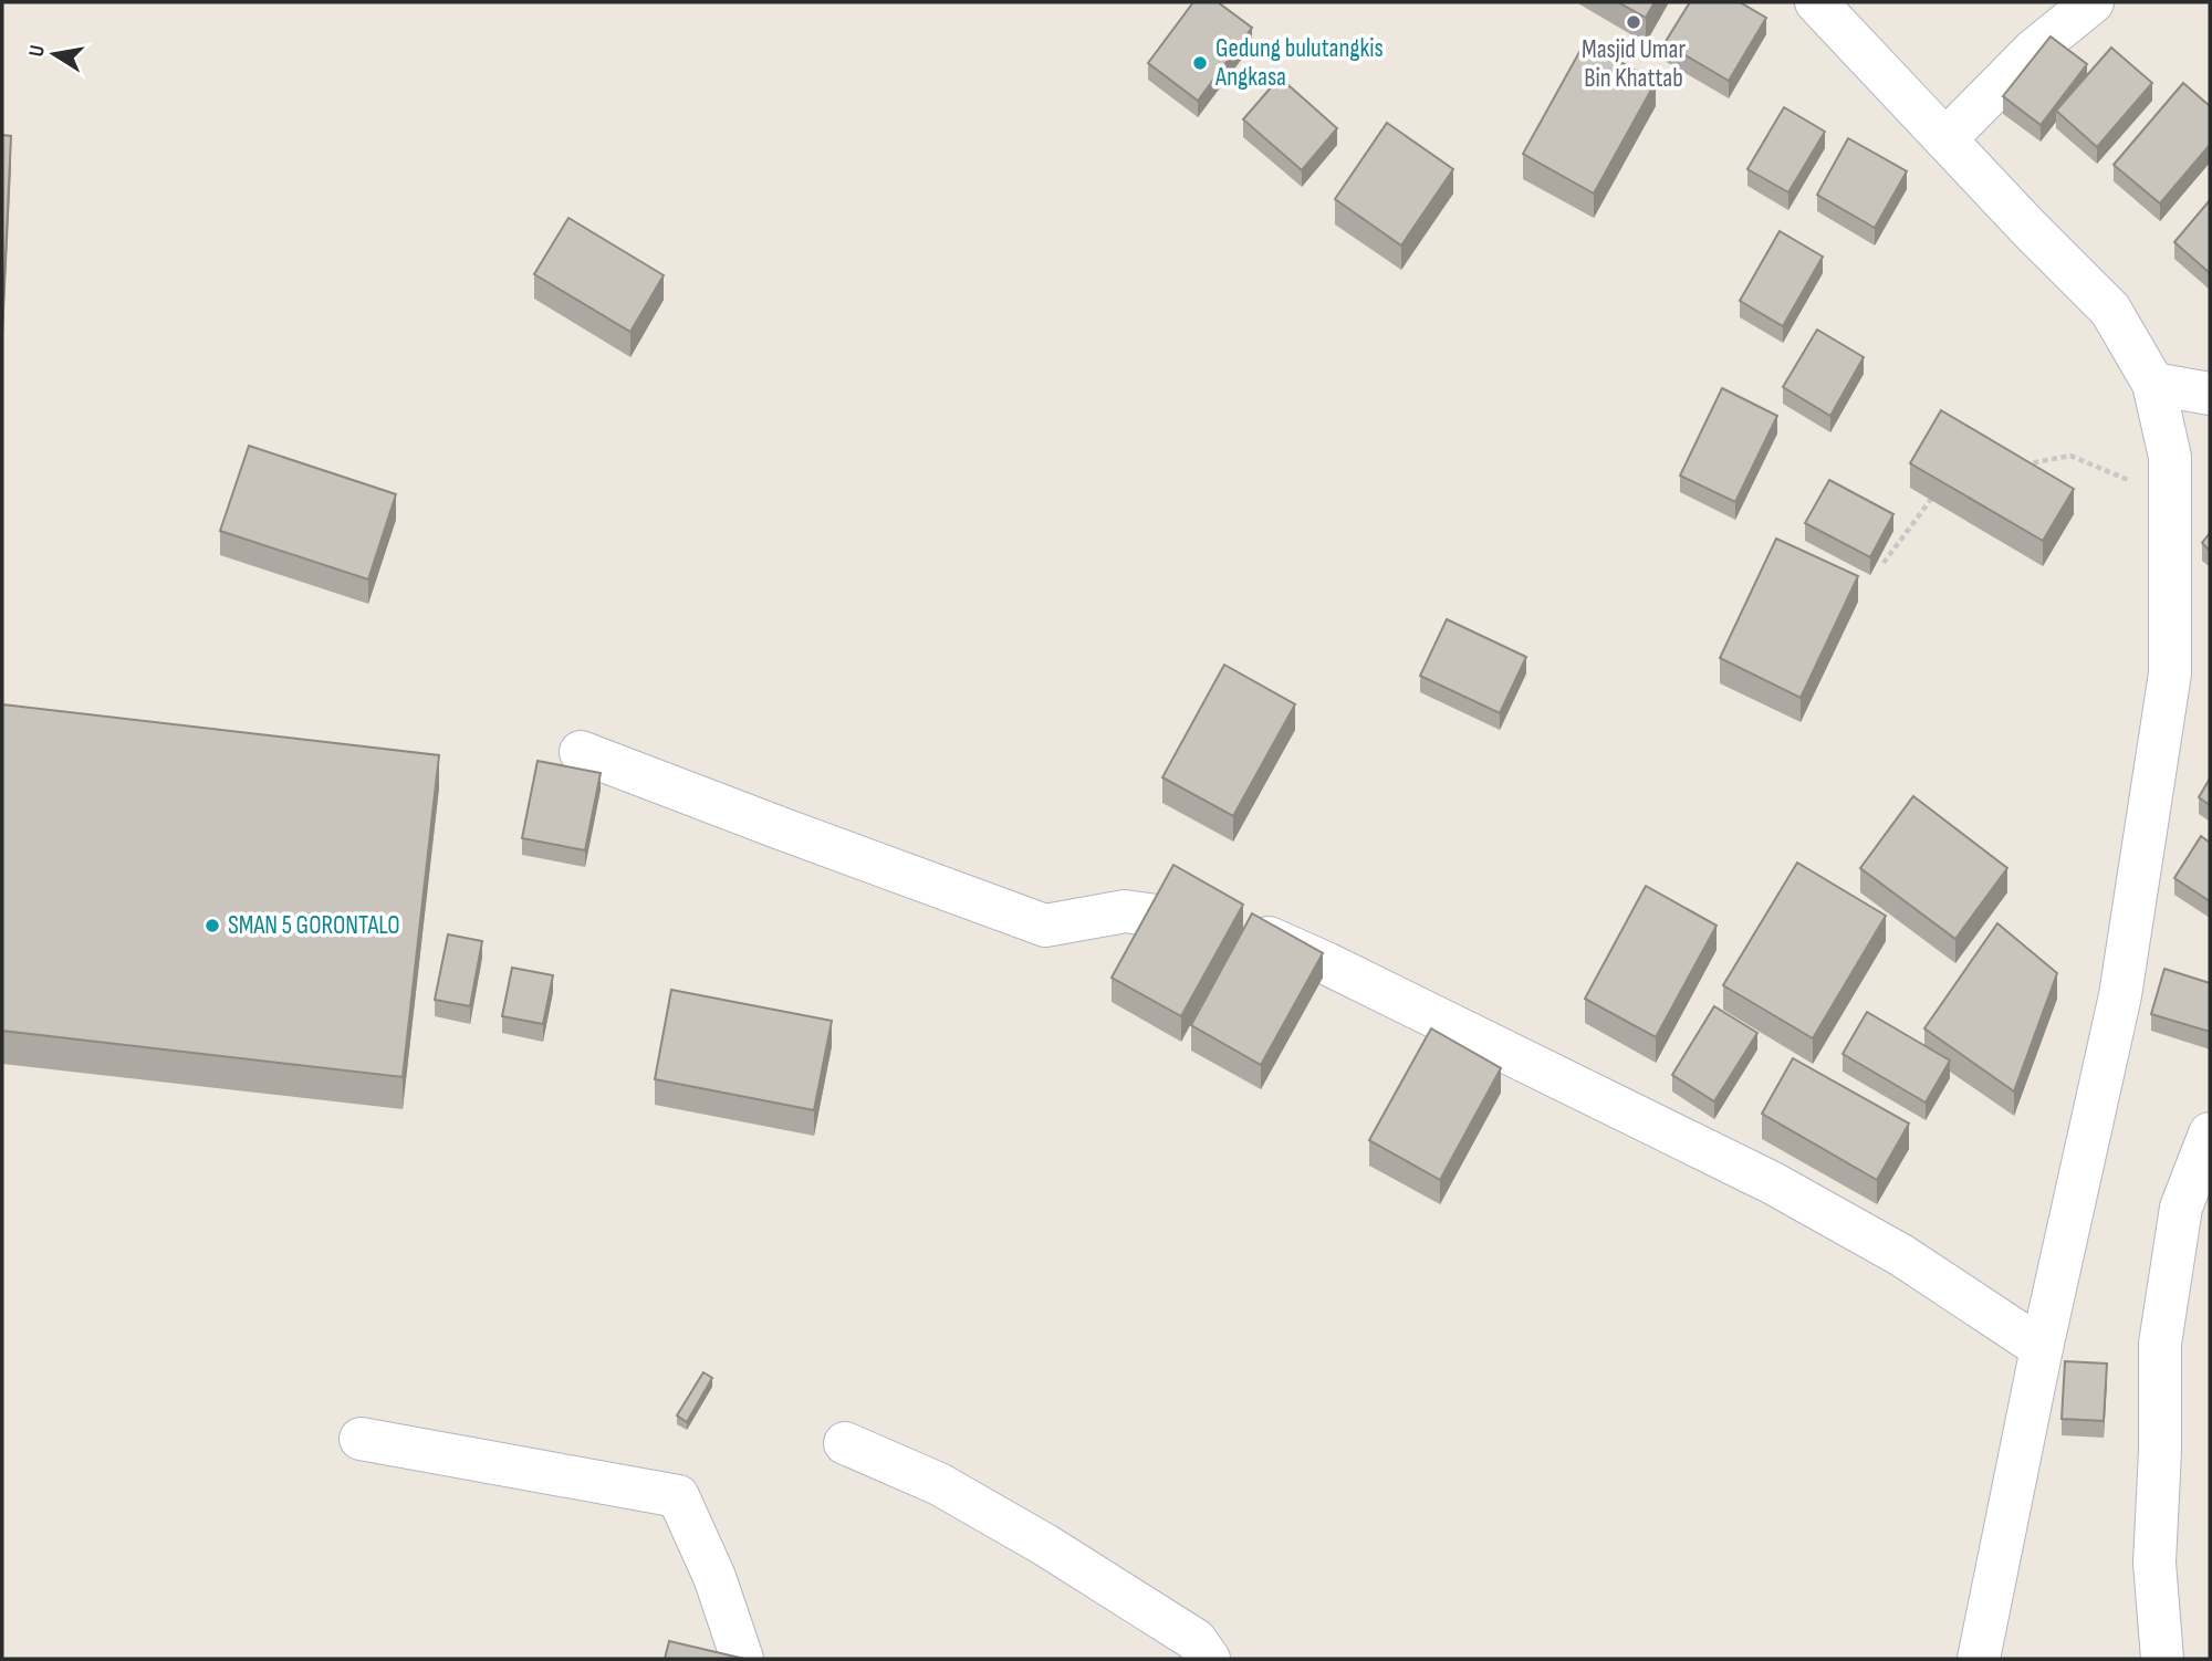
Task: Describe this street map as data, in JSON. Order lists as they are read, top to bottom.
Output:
{
  "places": ["Masjid Umar Bin Khattab", "Gedung bulutangkis Angkasa", "SMAN 5 GORONTALO"],
  "north": "left"
}
